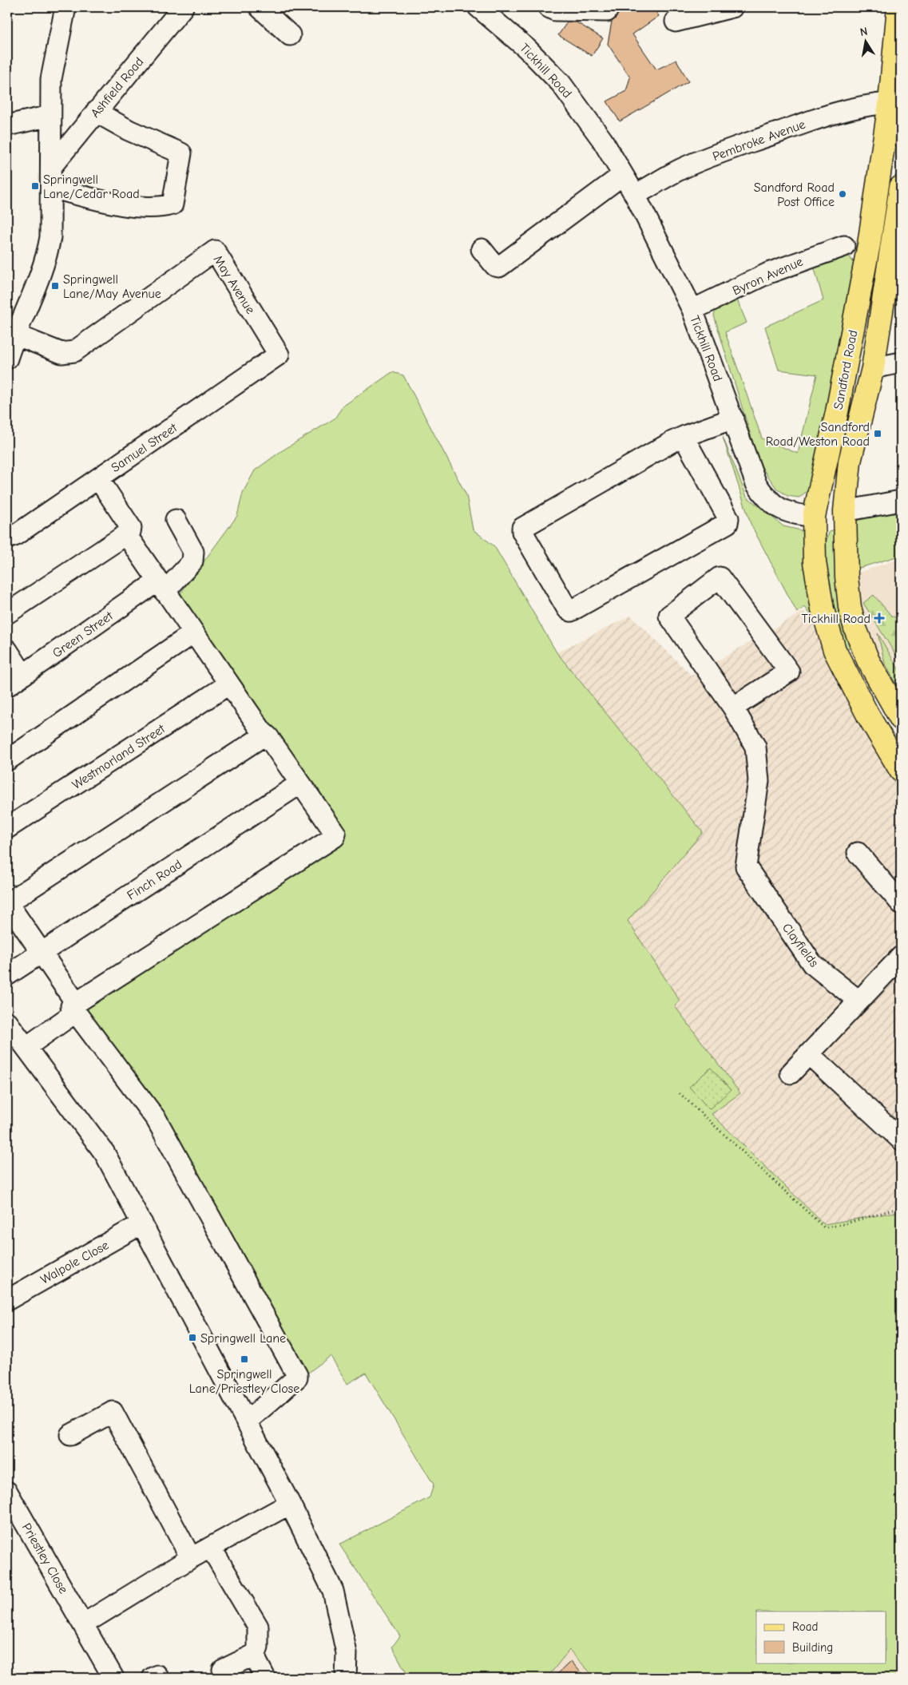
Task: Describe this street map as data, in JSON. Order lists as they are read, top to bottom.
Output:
{
  "streets": {
    "main road": ["Sandford Road"],
    "street": [
      "Tickhill Road",
      "Ashfield Road",
      "Pembroke Avenue",
      "Byron Avenue",
      "May Avenue",
      "Samuel Street",
      "Green Street",
      "Westmorland Street",
      "Finch Road",
      "Clayfields",
      "Walpole Close",
      "Priestley Close"
    ]
  },
  "crossings": [
    ["Tickhill Road", "Pembroke Avenue"],
    ["Tickhill Road", "Byron Avenue"],
    ["Tickhill Road", "Sandford Road"],
    ["Pembroke Avenue", "Sandford Road"],
    ["Byron Avenue", "Sandford Road"],
    ["May Avenue", "Samuel Street"]
  ],
  "places": {
    "transit": [
      "Springwell Lane/Cedar Road",
      "Springwell Lane/May Avenue",
      "Sandford Road/Weston Road",
      "Springwell Lane",
      "Springwell Lane/Priestley Close"
    ],
    "other": ["Sandford Road Post Office"],
    "health": ["Tickhill Road"]
  },
  "legend": ["Road", "Building"],
  "north": "top"
}
